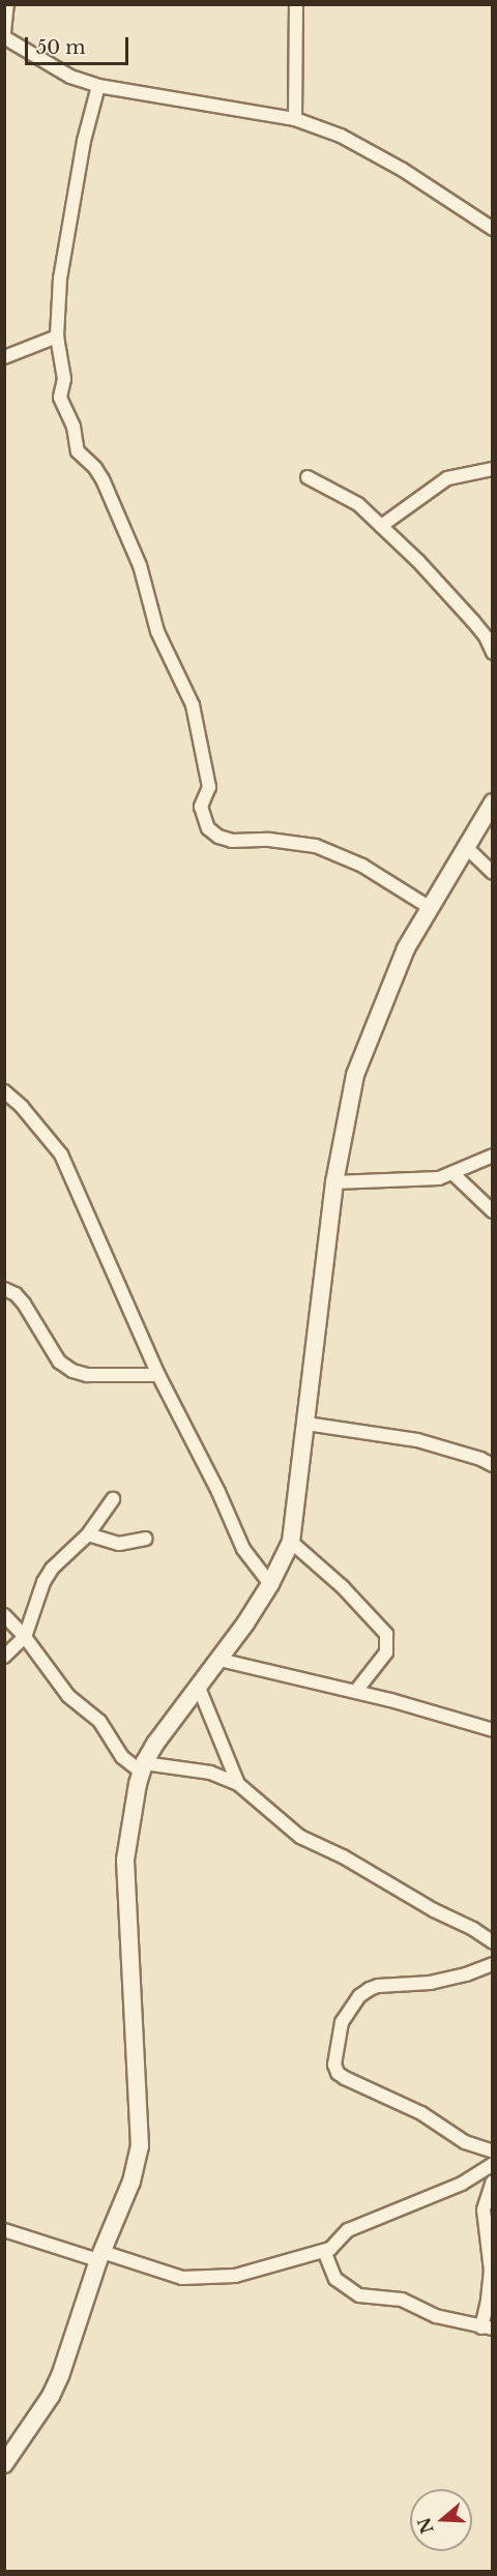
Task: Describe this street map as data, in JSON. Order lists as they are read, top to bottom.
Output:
{
  "scale_bar": "50 m",
  "north": "left"
}
